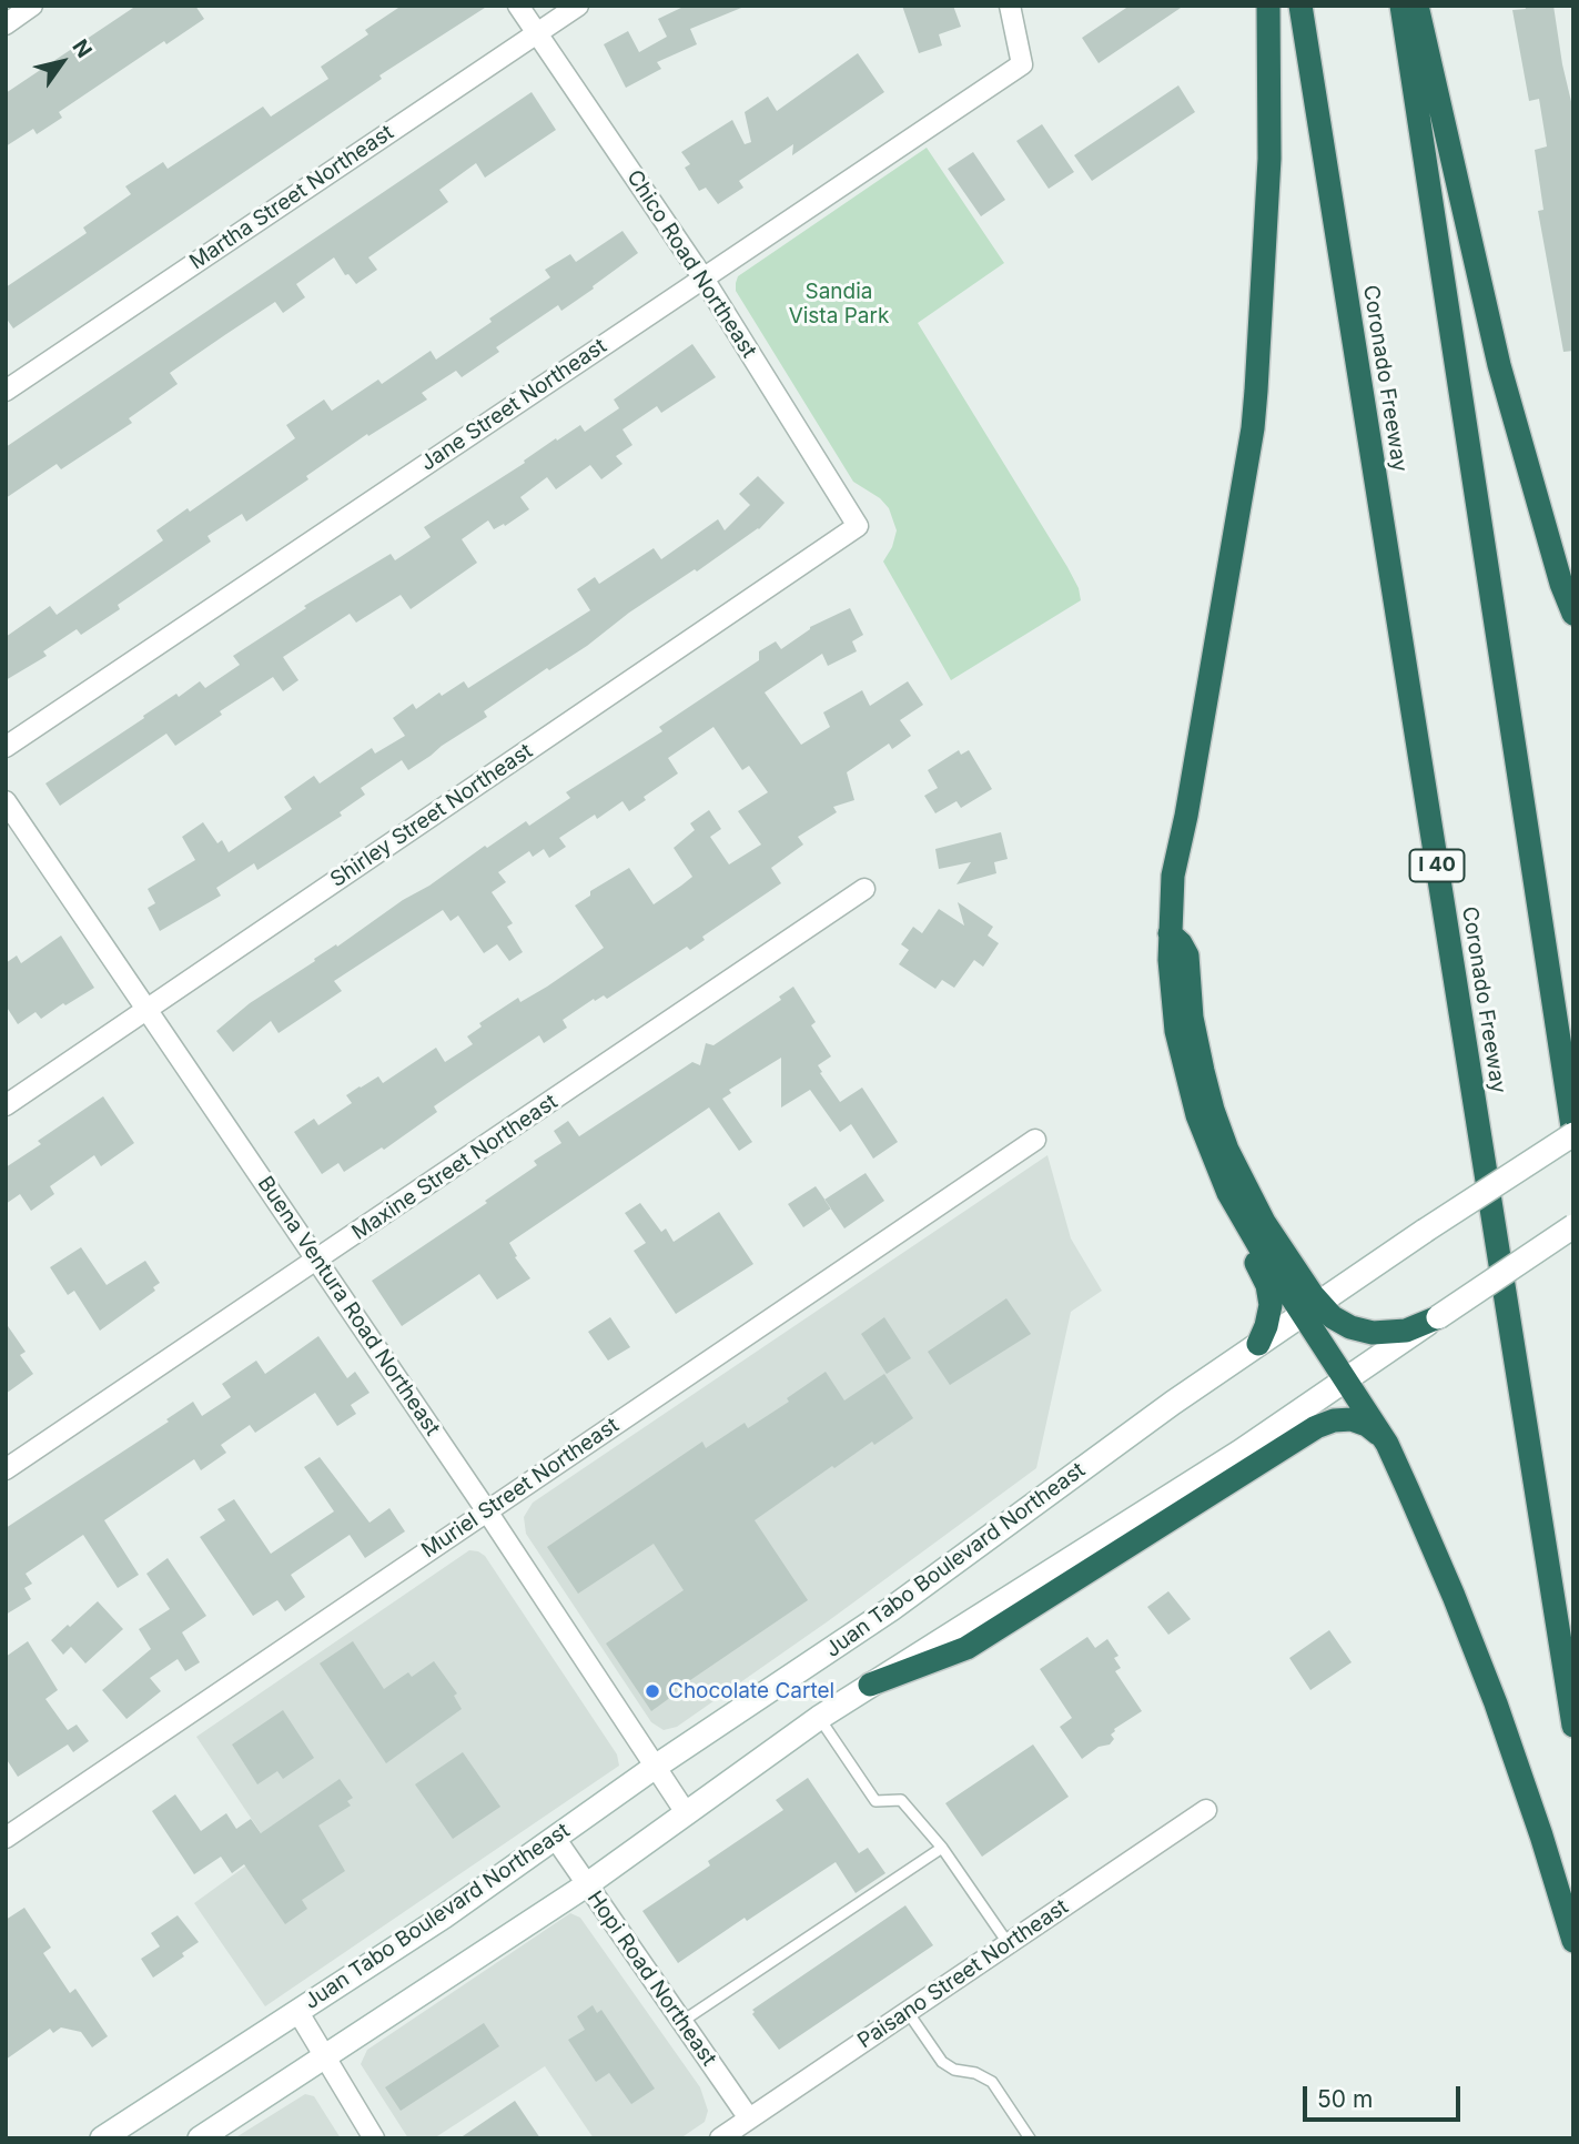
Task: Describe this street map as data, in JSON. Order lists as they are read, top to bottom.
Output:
{
  "streets": {
    "highway": ["Coronado Freeway", "I 40"],
    "main road": ["Juan Tabo Boulevard Northeast"],
    "street": [
      "Martha Street Northeast",
      "Chico Road Northeast",
      "Jane Street Northeast",
      "Shirley Street Northeast",
      "Maxine Street Northeast",
      "Buena Ventura Road Northeast",
      "Muriel Street Northeast",
      "Paisano Street Northeast",
      "Hopi Road Northeast"
    ]
  },
  "crossings": [
    ["Martha Street Northeast", "Chico Road Northeast"],
    ["Chico Road Northeast", "Jane Street Northeast"],
    ["Chico Road Northeast", "Shirley Street Northeast"],
    ["Shirley Street Northeast", "Buena Ventura Road Northeast"],
    ["Maxine Street Northeast", "Buena Ventura Road Northeast"],
    ["Buena Ventura Road Northeast", "Muriel Street Northeast"],
    ["Buena Ventura Road Northeast", "Juan Tabo Boulevard Northeast"],
    ["Juan Tabo Boulevard Northeast", "Hopi Road Northeast"],
    ["Paisano Street Northeast", "Hopi Road Northeast"]
  ],
  "parks": ["Sandia Vista Park"],
  "places": ["Chocolate Cartel"],
  "scale_bar": "50 m",
  "north": "top right"
}
